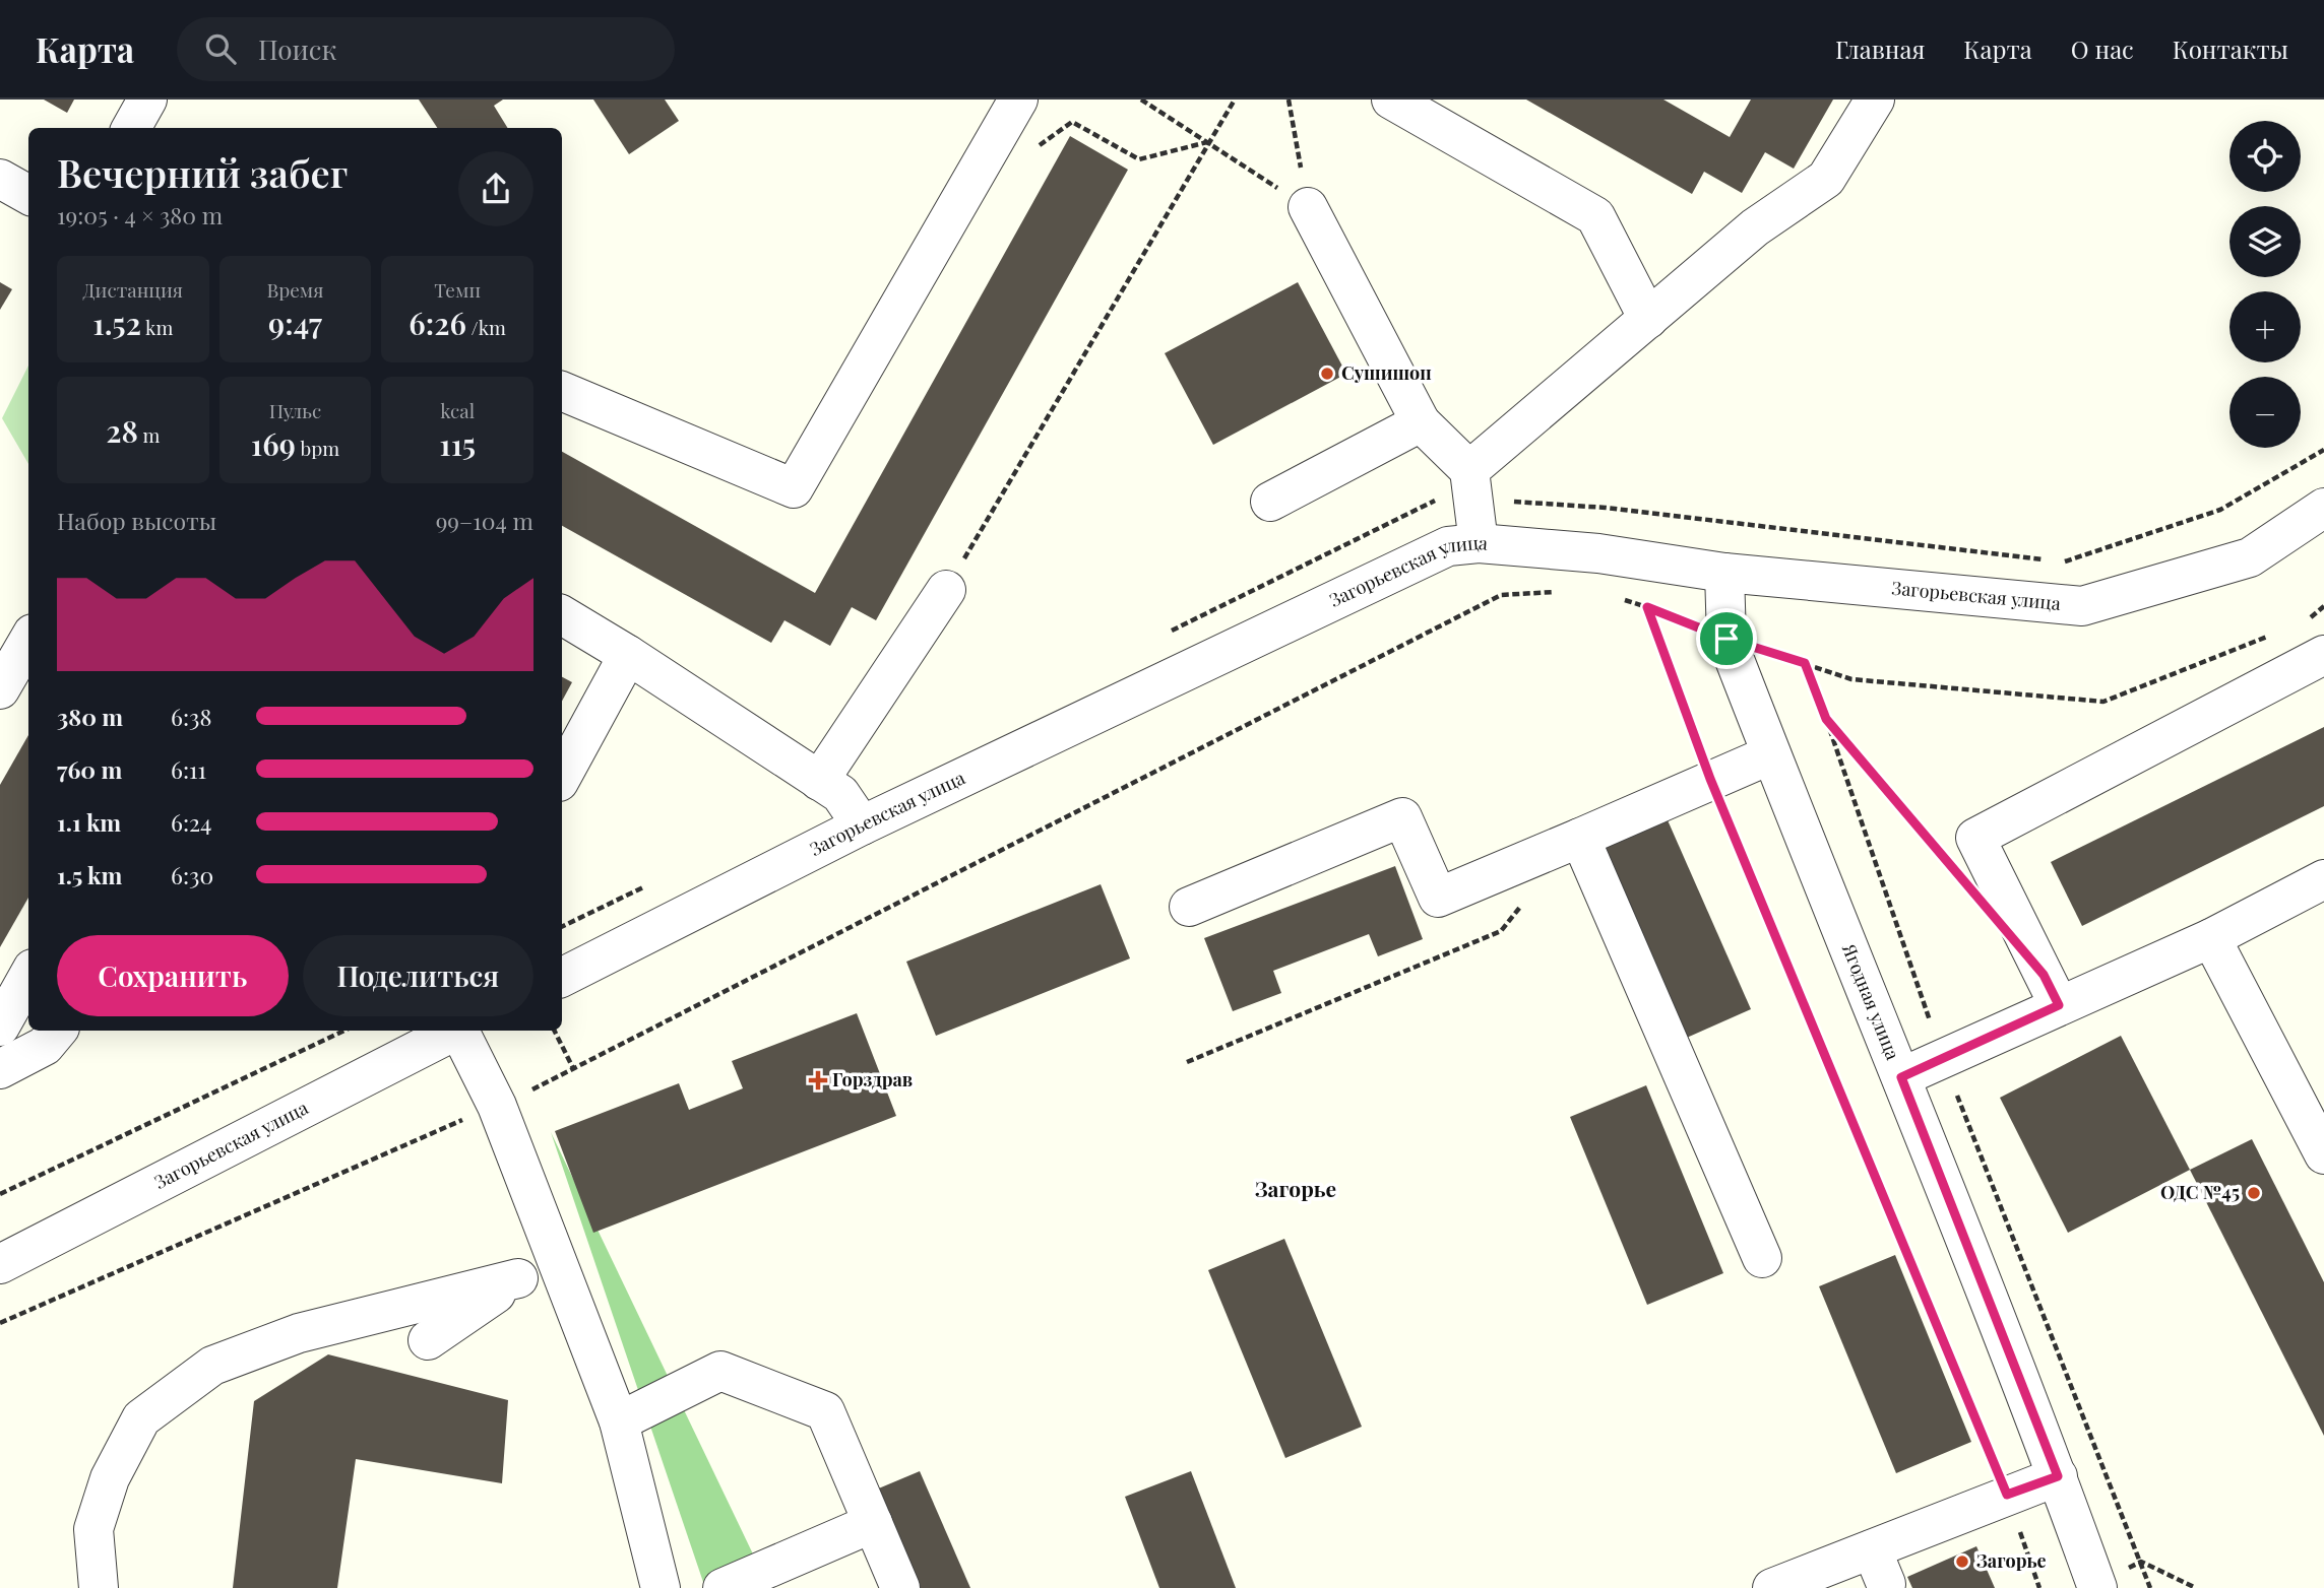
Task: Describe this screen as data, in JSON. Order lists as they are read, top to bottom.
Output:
{
  "streets": {
    "street": ["Загорьевская улица", "Ягодная улица"]
  },
  "crossings": [
    ["Загорьевская улица", "Ягодная улица"]
  ],
  "districts": ["Загорье"],
  "places": {
    "other": ["Сушишоп", "ОДС №45", "Загорье"],
    "health": ["Горздрав"]
  },
  "page": {
    "header": "Карта",
    "search": "Поиск",
    "nav": [
      "Главная",
      "Карта",
      "О нас",
      "Контакты"
    ],
    "map_buttons": ["+", "−"],
    "heading": ["Вечерний забег", "19:05 · 4 × 380 m"],
    "stats": [
      ["Дистанция", "1.52 km"],
      ["Время", "9:47"],
      ["Темп", "6:26 /km"],
      ["28 m"],
      ["Пульс", "169 bpm"],
      ["kcal", "115"]
    ],
    "chart": ["Набор высоты", "99–104 m"],
    "list": [
      {
        "name": "380 m",
        "note": "6:38"
      },
      {
        "name": "760 m",
        "note": "6:11"
      },
      {
        "name": "1.1 km",
        "note": "6:24"
      },
      {
        "name": "1.5 km",
        "note": "6:30"
      }
    ],
    "buttons": ["Сохранить", "Поделиться"]
  }
}
